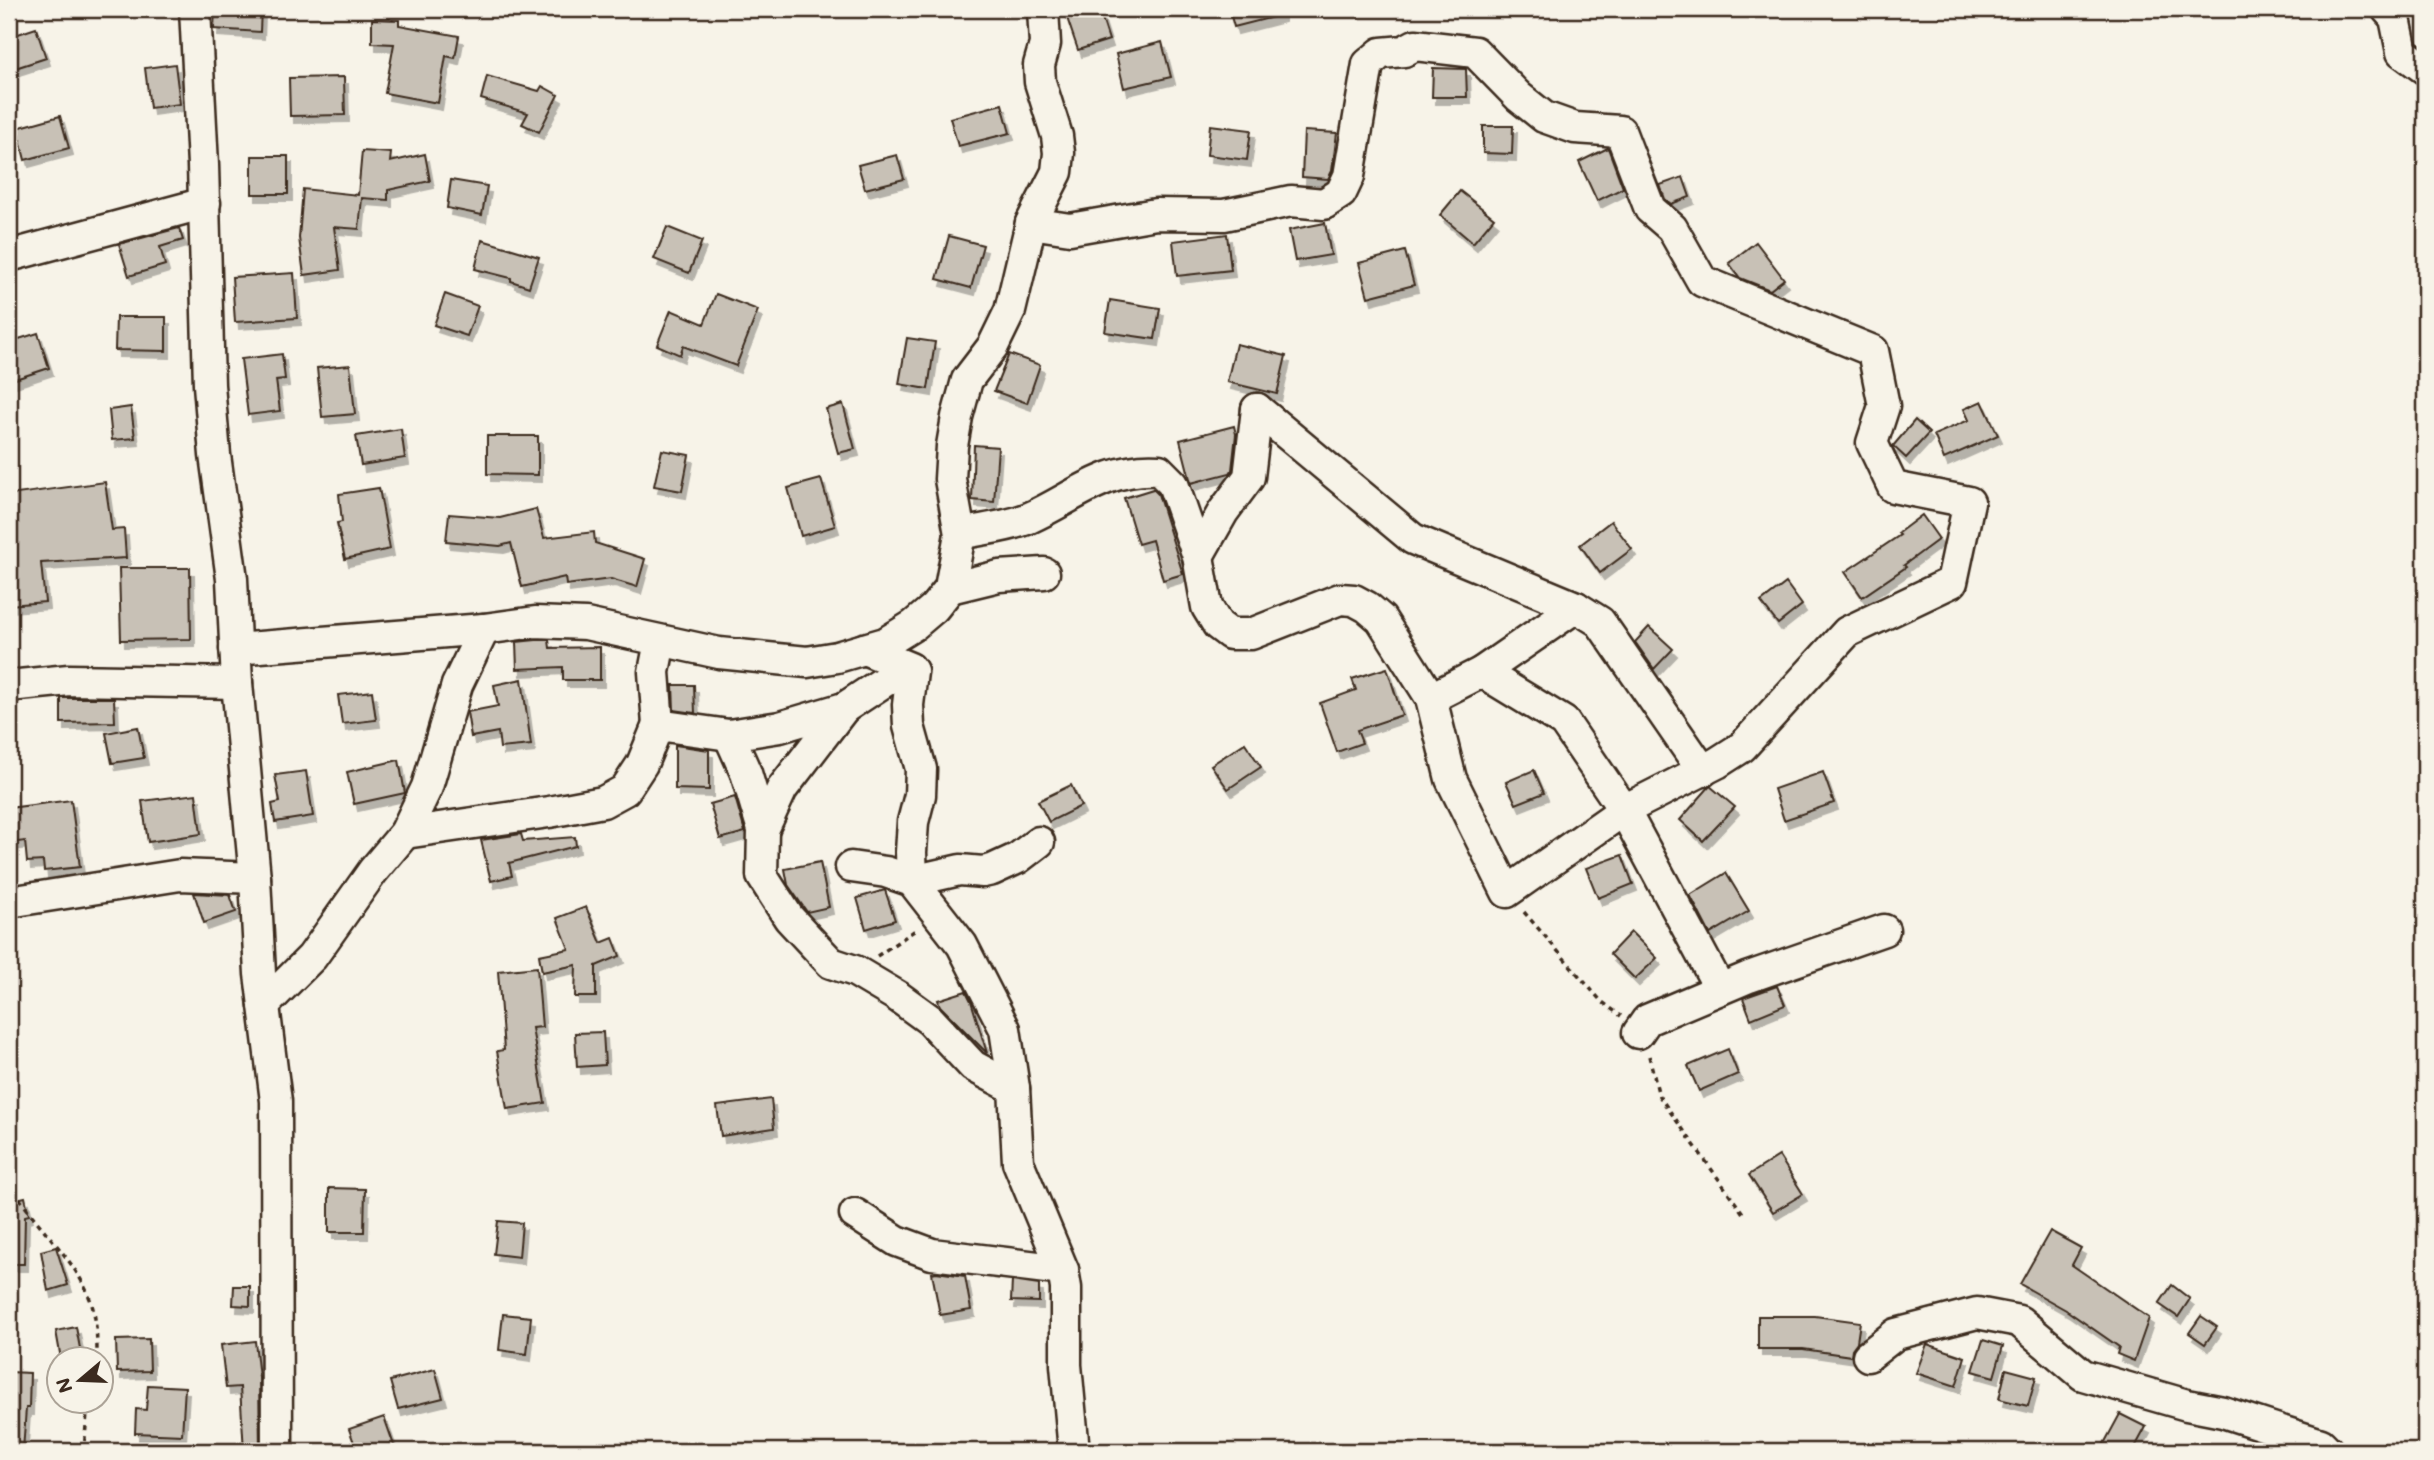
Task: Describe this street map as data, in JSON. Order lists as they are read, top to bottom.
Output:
{
  "north": "left"
}
